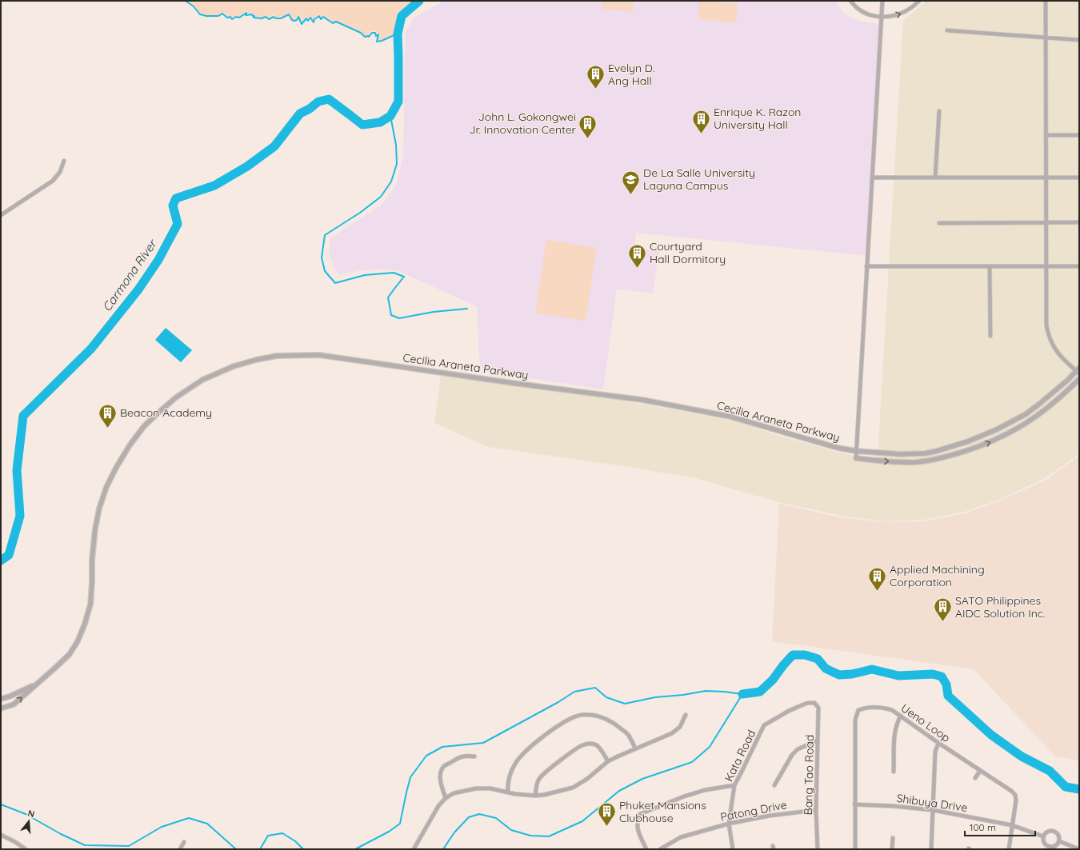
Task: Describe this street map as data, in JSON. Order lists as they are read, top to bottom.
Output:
{
  "streets": {
    "street": [
      "Cecilia Araneta Parkway",
      "Ueno Loop",
      "Kata Road",
      "Bang Tao Road",
      "Shibuya Drive",
      "Patong Drive"
    ]
  },
  "crossings": [
    ["Ueno Loop", "Shibuya Drive"],
    ["Kata Road", "Bang Tao Road"],
    ["Kata Road", "Patong Drive"],
    ["Bang Tao Road", "Patong Drive"]
  ],
  "water": ["Carmona River"],
  "places": {
    "building": [
      "Evelyn D. Ang Hall",
      "Enrique K. Razon University Hall",
      "John L. Gokongwei Jr. Innovation Center",
      "Courtyard Hall Dormitory",
      "Beacon Academy",
      "Applied Machining Corporation",
      "SATO Philippines AIDC Solution Inc.",
      "Phuket Mansions Clubhouse"
    ],
    "school or university": ["De La Salle University Laguna Campus"]
  },
  "scale_bar": "100 m",
  "north": "top"
}
